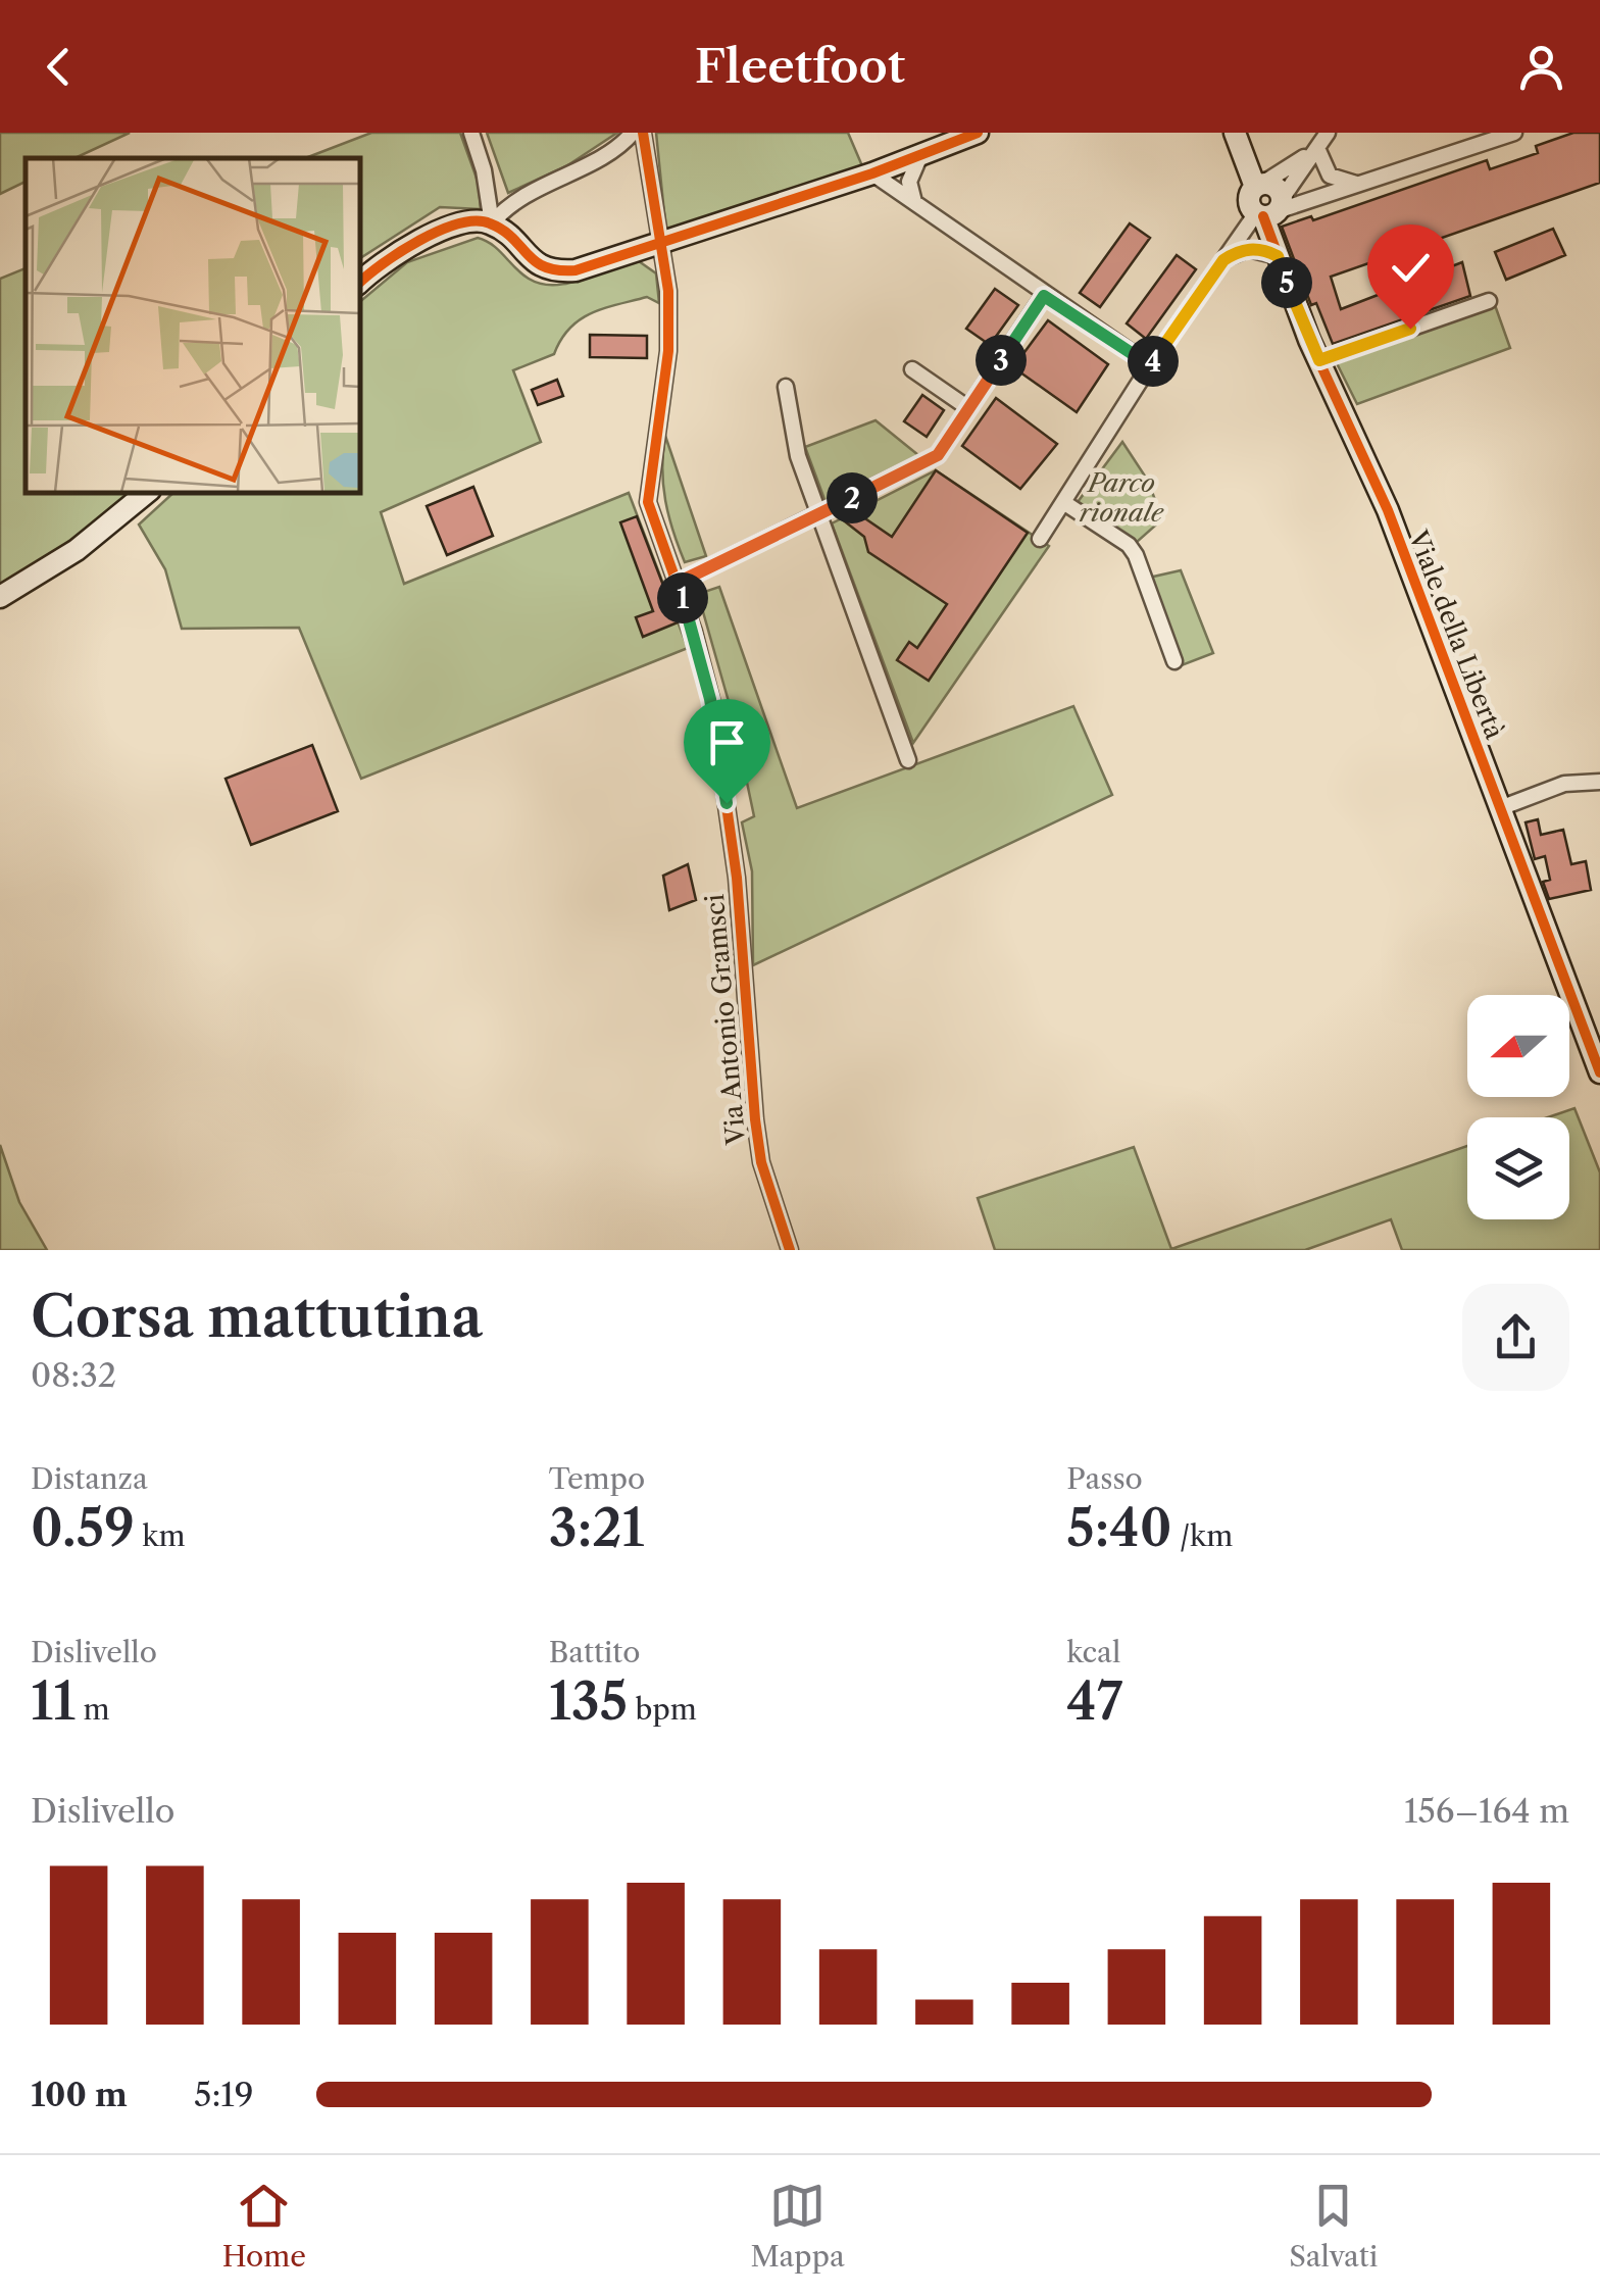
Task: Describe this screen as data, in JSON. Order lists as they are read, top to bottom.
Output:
{
  "streets": {
    "street": ["Viale della Libertà", "Via Antonio Gramsci"]
  },
  "parks": ["Parco rionale"],
  "north": "left",
  "page": {
    "header": "Fleetfoot",
    "pins": [
      "5",
      "3",
      "4",
      "2",
      "1"
    ],
    "heading": ["Corsa mattutina", "08:32"],
    "stats": [
      ["Distanza", "0.59 km"],
      ["Tempo", "3:21"],
      ["Passo", "5:40 /km"],
      ["Dislivello", "11 m"],
      ["Battito", "135 bpm"],
      ["kcal", "47"]
    ],
    "chart": ["Dislivello", "156–164 m"],
    "list": [
      {
        "name": "100 m",
        "note": "5:19"
      }
    ],
    "tabs": ["Home", "Mappa", "Salvati"]
  }
}
